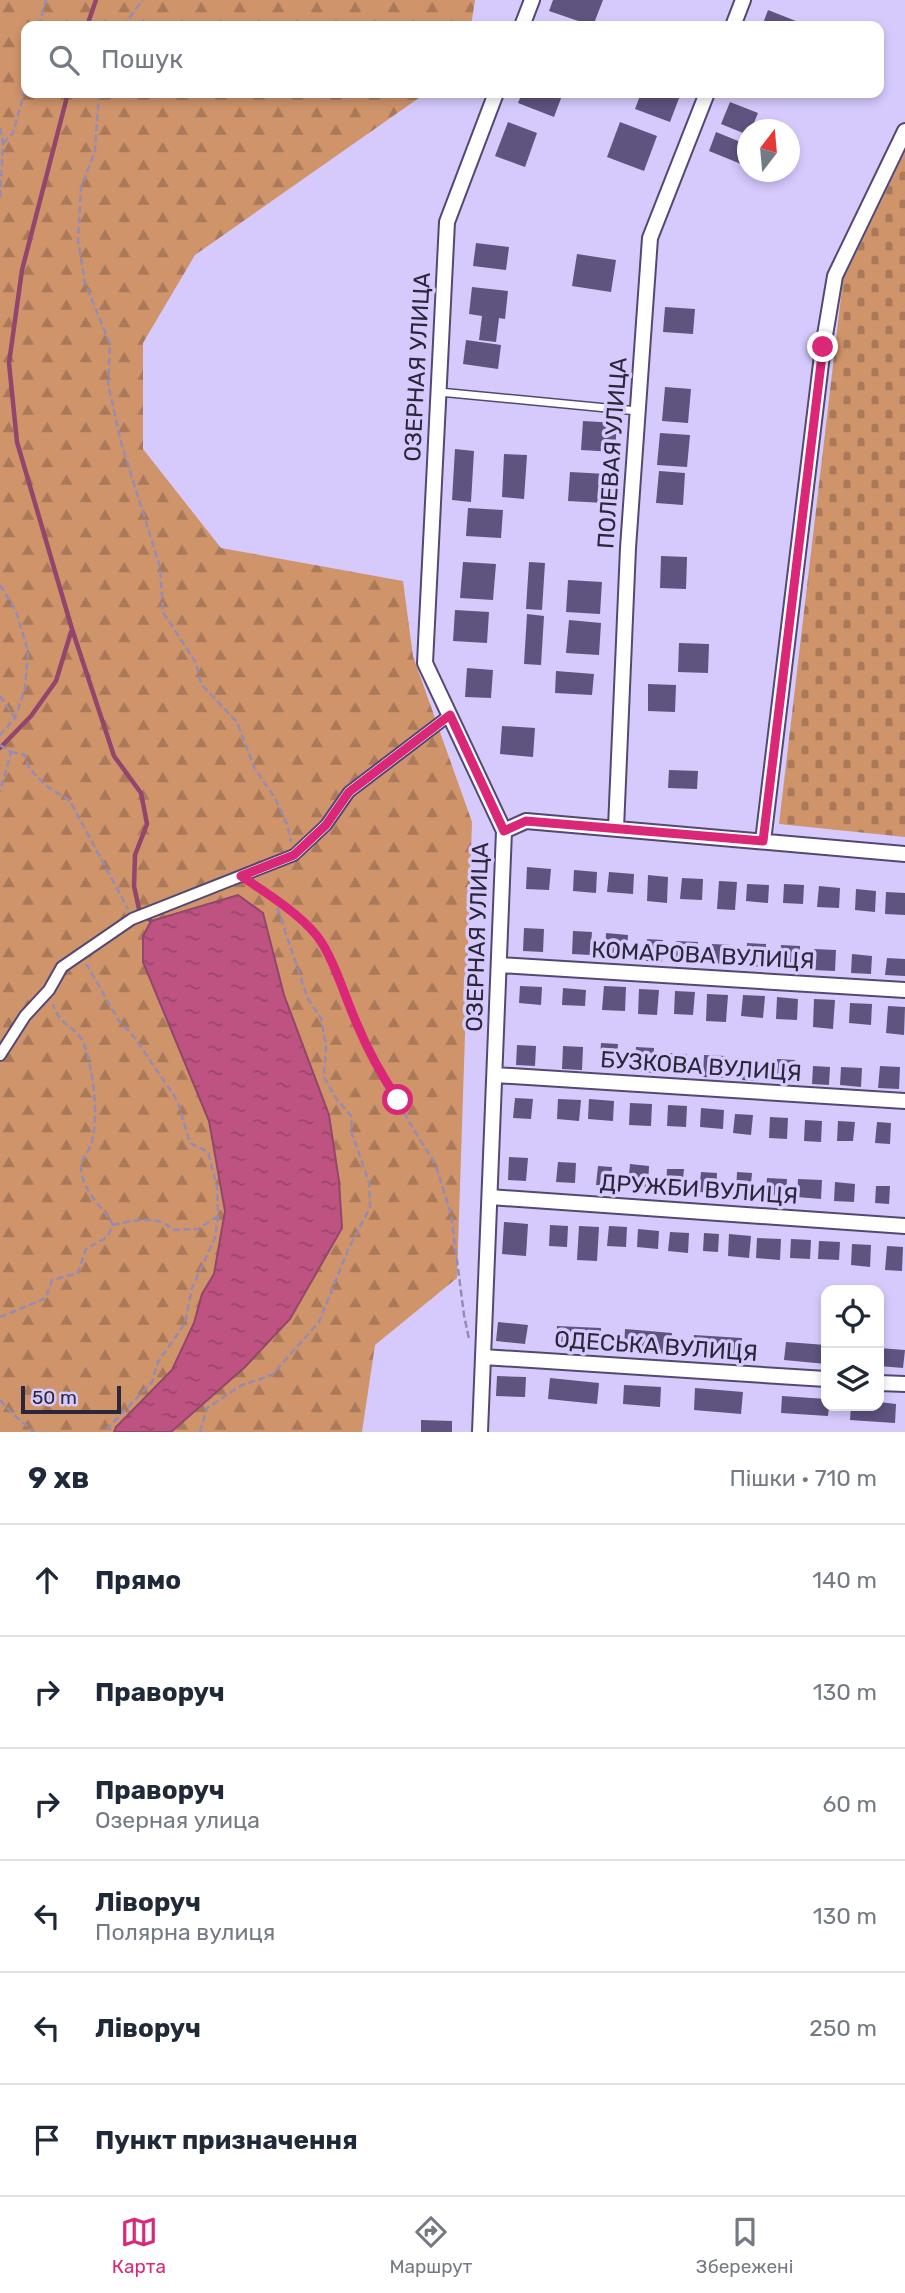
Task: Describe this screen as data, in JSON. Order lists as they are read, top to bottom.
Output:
{
  "streets": {
    "street": [
      "ОЗЕРНАЯ УЛИЦА",
      "ПОЛЕВАЯ УЛИЦА",
      "КОМАРОВА ВУЛИЦЯ",
      "БУЗКОВА ВУЛИЦЯ",
      "ДРУЖБИ ВУЛИЦЯ",
      "ОДЕСЬКА ВУЛИЦЯ"
    ]
  },
  "crossings": [
    ["ОЗЕРНАЯ УЛИЦА", "КОМАРОВА ВУЛИЦЯ"],
    ["ОЗЕРНАЯ УЛИЦА", "БУЗКОВА ВУЛИЦЯ"],
    ["ОЗЕРНАЯ УЛИЦА", "ДРУЖБИ ВУЛИЦЯ"],
    ["ОЗЕРНАЯ УЛИЦА", "ОДЕСЬКА ВУЛИЦЯ"]
  ],
  "scale_bar": "50 m",
  "north": "top",
  "page": {
    "search": "Пошук",
    "scale": "50 m",
    "heading": ["9 хв", "Пішки · 710 m"],
    "list": [
      ["Прямо", "140 m"],
      ["Праворуч", "130 m"],
      ["Праворуч", "Озерная улица", "60 m"],
      ["Ліворуч", "Полярна вулиця", "130 m"],
      ["Ліворуч", "250 m"],
      "Пункт призначення"
    ],
    "nav": ["Карта", "Маршрут", "Збережені"]
  }
}
